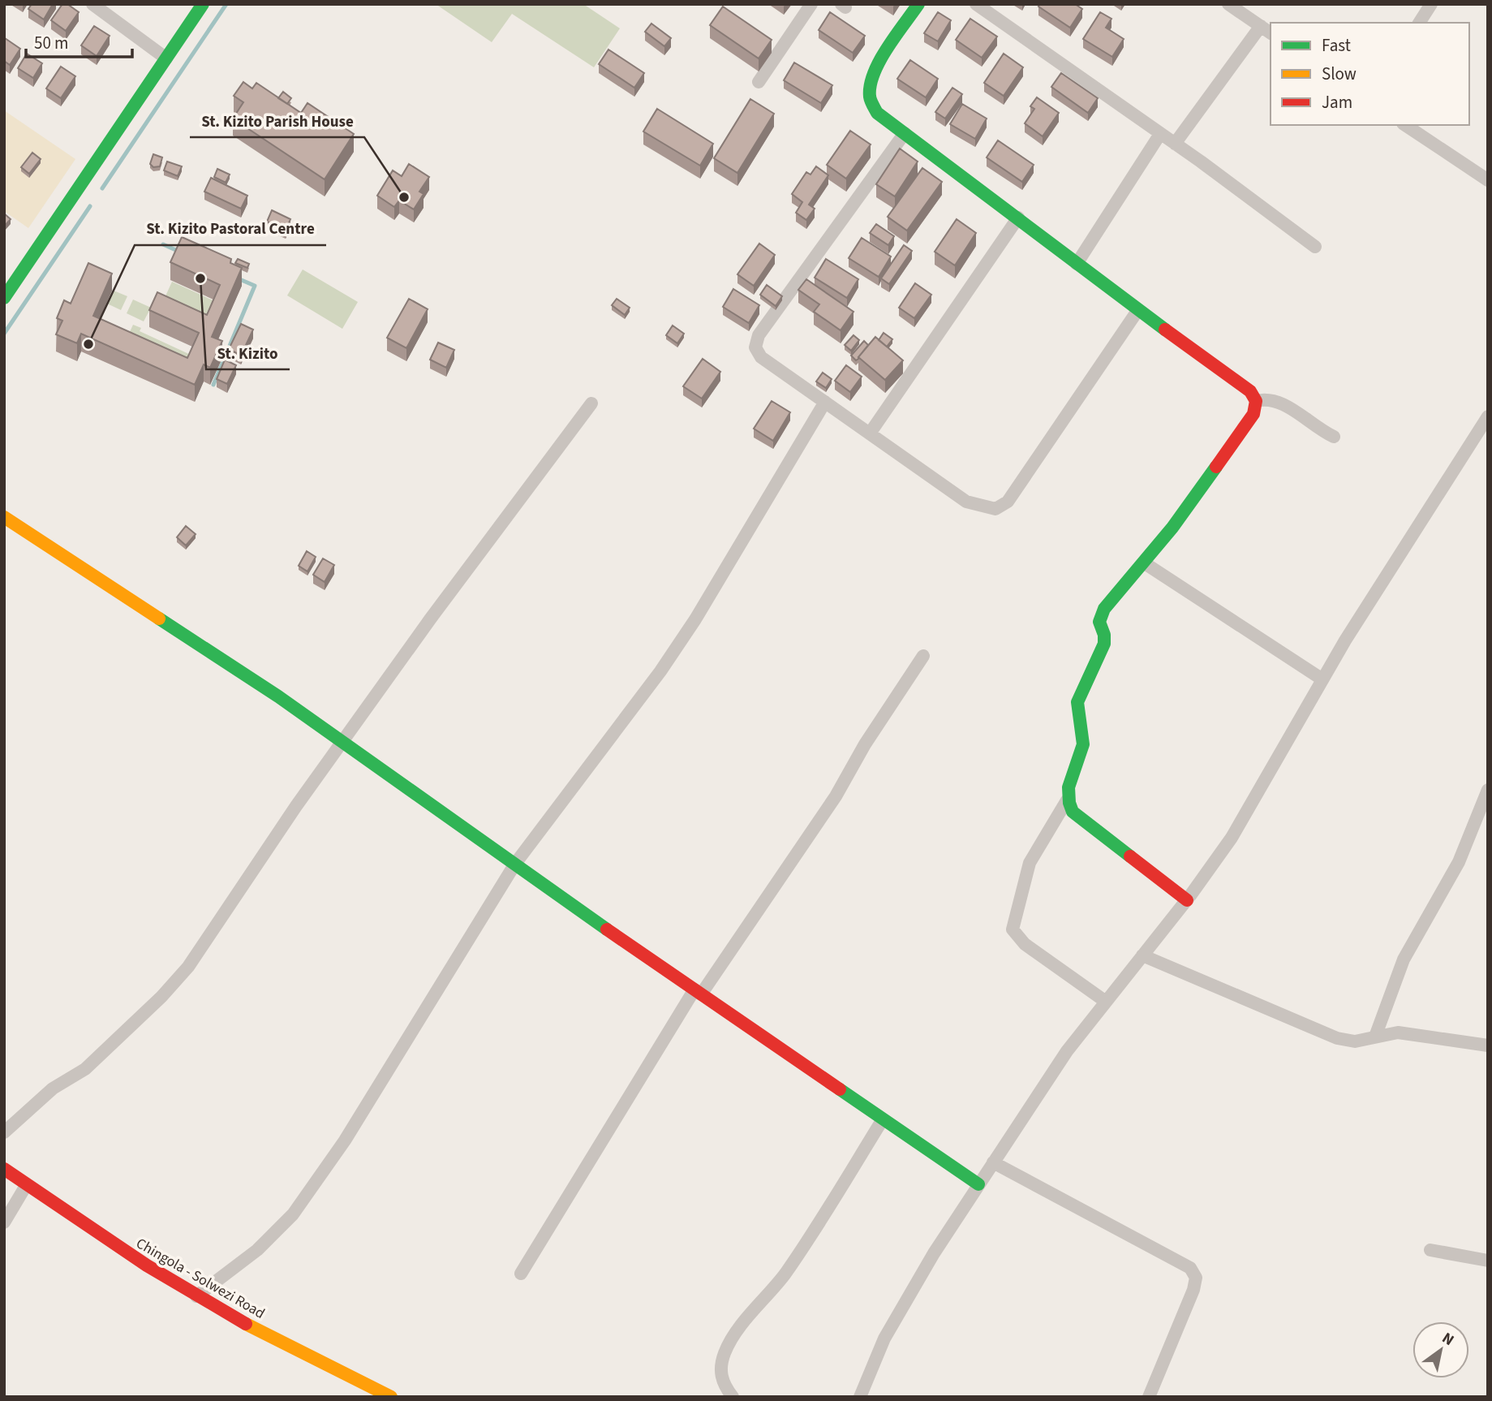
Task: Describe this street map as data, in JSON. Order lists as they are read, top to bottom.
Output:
{
  "streets": {
    "main road": ["Chingola - Solwezi Road"]
  },
  "places": ["St. Kizito Parish House", "St. Kizito", "St. Kizito Pastoral Centre"],
  "legend": ["Fast", "Slow", "Jam"],
  "scale_bar": "50 m",
  "north": "top right"
}
